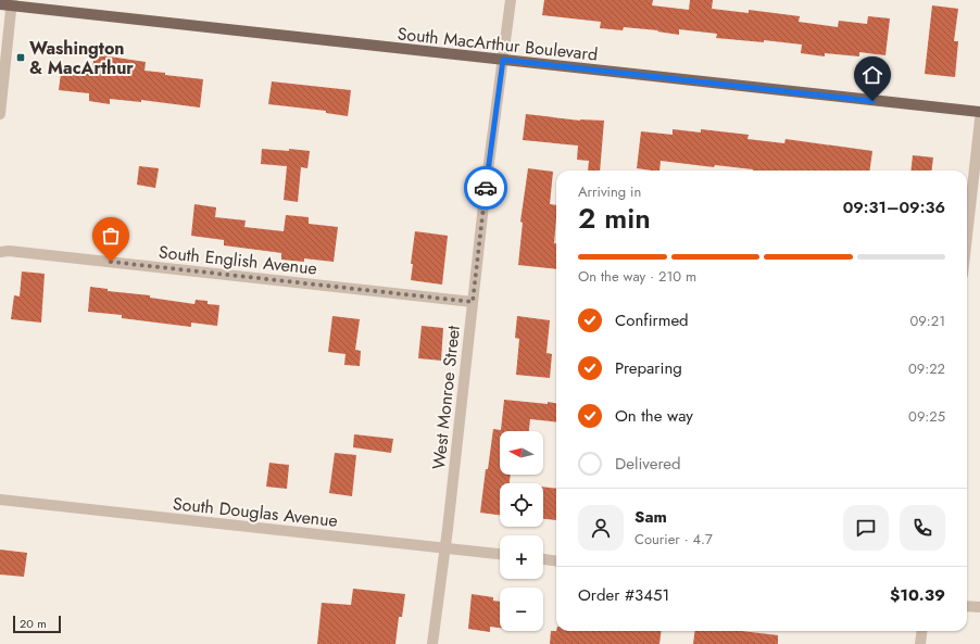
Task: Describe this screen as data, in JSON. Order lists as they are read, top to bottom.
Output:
{
  "streets": {
    "main road": ["South MacArthur Boulevard"],
    "street": ["South English Avenue", "West Monroe Street", "South Douglas Avenue"]
  },
  "crossings": [
    ["South MacArthur Boulevard", "West Monroe Street"],
    ["South English Avenue", "West Monroe Street"],
    ["West Monroe Street", "South Douglas Avenue"]
  ],
  "places": {
    "transit": ["Washington & MacArthur"]
  },
  "scale_bar": "20 m",
  "north": "left",
  "page": {
    "heading": ["2 min", "Arriving in", "09:31–09:36"],
    "panel": [
      "Sam",
      "Courier · 4.7",
      "Order #3451",
      "$10.39"
    ],
    "bar": "On the way · 210 m",
    "list": [
      ["Confirmed", "09:21"],
      ["Preparing", "09:22"],
      ["On the way", "09:25"],
      "Delivered"
    ],
    "map_buttons": ["+", "−"],
    "scale": "20 m"
  }
}
